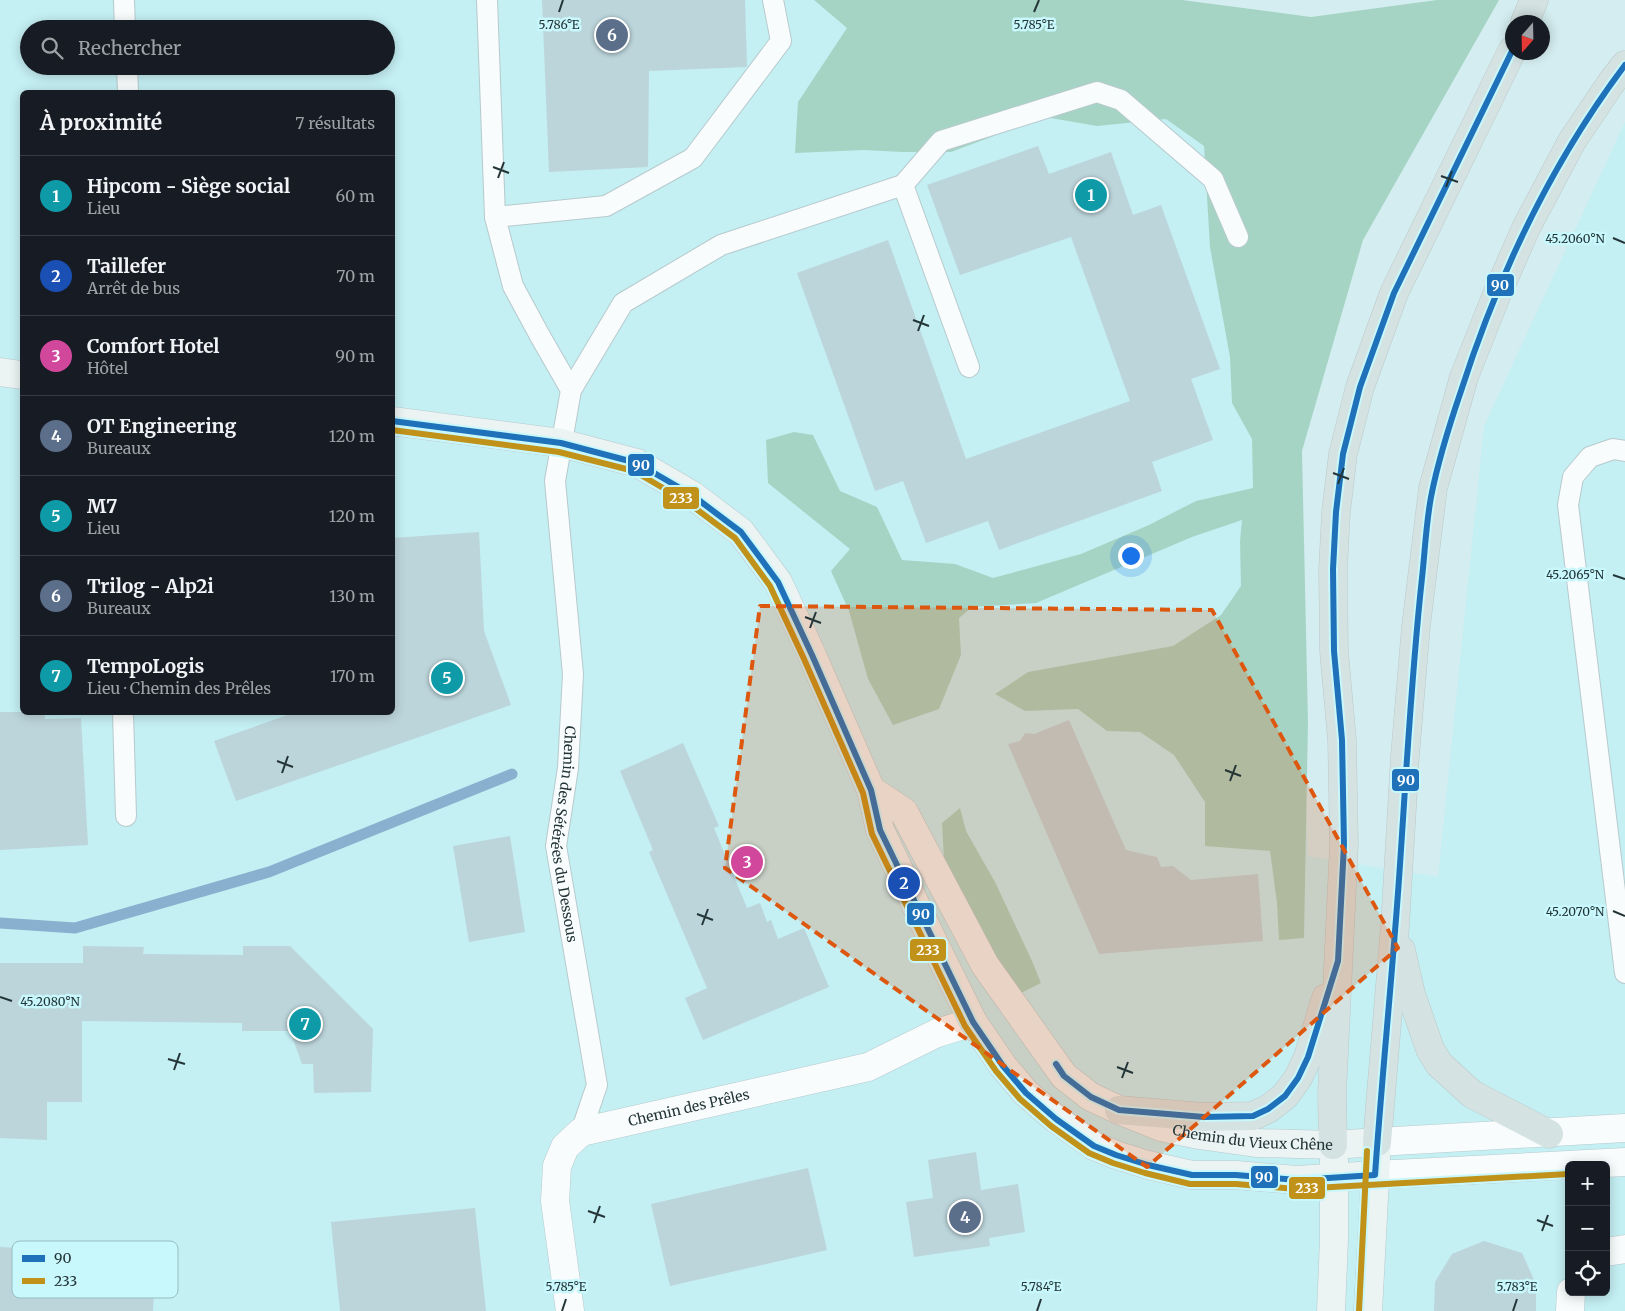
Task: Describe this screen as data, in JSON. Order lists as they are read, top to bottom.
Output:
{
  "streets": {
    "main road": ["Chemin du Vieux Chêne"],
    "street": ["Chemin des Prêles"],
    "lane": ["Chemin des Sétérées du Dessous"]
  },
  "crossings": [
    ["Chemin des Sétérées du Dessous", "Chemin des Prêles"]
  ],
  "lines": ["transit line 90", "transit line 233"],
  "legend": ["90", "233"],
  "north": "bottom",
  "page": {
    "pins": [
      "6",
      "1",
      "5",
      "3",
      "2",
      "7",
      "4"
    ],
    "search": "Rechercher",
    "heading": ["À proximité", "7 résultats"],
    "list": [
      {
        "mark": "1",
        "name": "Hipcom - Siège social",
        "note": "Lieu",
        "value": "60 m"
      },
      {
        "mark": "2",
        "name": "Taillefer",
        "note": "Arrêt de bus",
        "value": "70 m"
      },
      {
        "mark": "3",
        "name": "Comfort Hotel",
        "note": "Hôtel",
        "value": "90 m"
      },
      {
        "mark": "4",
        "name": "OT Engineering",
        "note": "Bureaux",
        "value": "120 m"
      },
      {
        "mark": "5",
        "name": "M7",
        "note": "Lieu",
        "value": "120 m"
      },
      {
        "mark": "6",
        "name": "Trilog - Alp2i",
        "note": "Bureaux",
        "value": "130 m"
      },
      {
        "mark": "7",
        "name": "TempoLogis",
        "note": "Lieu · Chemin des Prêles",
        "value": "170 m"
      }
    ],
    "map_buttons": ["+", "−"]
  },
  "coordinates": [
    "5.786°E",
    "5.785°E",
    "45.2060°N",
    "45.2065°N",
    "45.2070°N",
    "45.2080°N",
    "5.784°E",
    "5.783°E"
  ]
}
